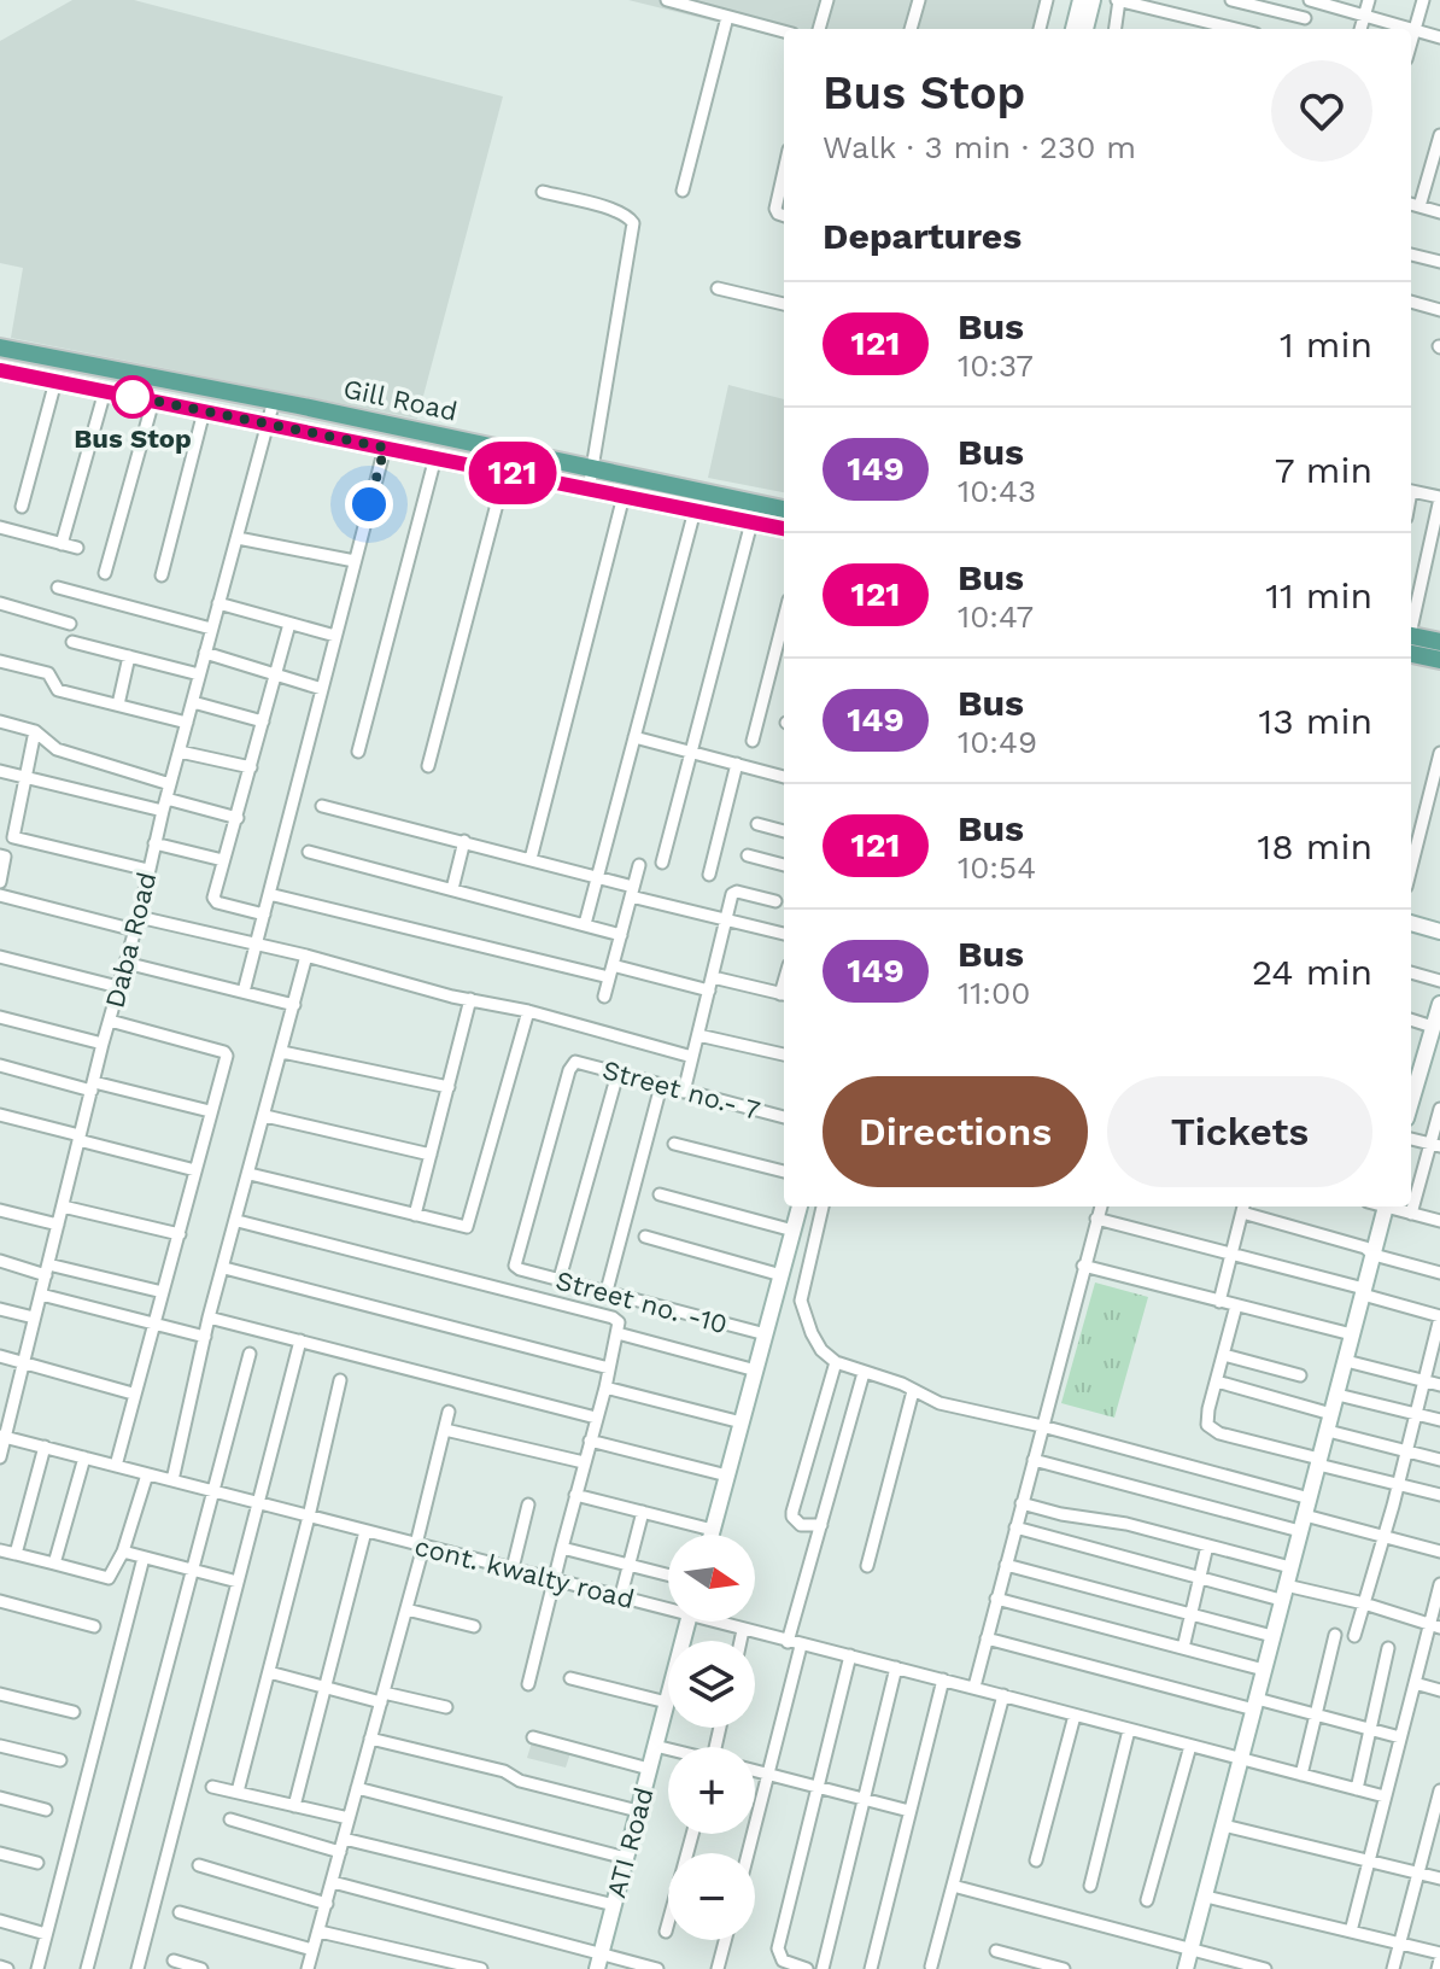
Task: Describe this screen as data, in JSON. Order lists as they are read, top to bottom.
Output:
{
  "streets": {
    "main road": ["Gill Road"],
    "street": [
      "Daba Road",
      "Street no.- 7",
      "Street no. -10",
      "cont. kwalty road",
      "ATI Road"
    ]
  },
  "crossings": [
    ["Gill Road", "Daba Road"],
    ["Daba Road", "cont. kwalty road"],
    ["Street no.- 7", "Street no. -10"]
  ],
  "places": ["Bus Stop"],
  "lines": ["bus line 121"],
  "north": "right",
  "page": {
    "on_map": "121",
    "heading": [
      ["Bus Stop", "Walk · 3 min · 230 m"],
      "Departures"
    ],
    "list": [
      {
        "mark": "121",
        "name": "Bus",
        "note": "10:37",
        "value": "1 min"
      },
      {
        "mark": "149",
        "name": "Bus",
        "note": "10:43",
        "value": "7 min"
      },
      {
        "mark": "121",
        "name": "Bus",
        "note": "10:47",
        "value": "11 min"
      },
      {
        "mark": "149",
        "name": "Bus",
        "note": "10:49",
        "value": "13 min"
      },
      {
        "mark": "121",
        "name": "Bus",
        "note": "10:54",
        "value": "18 min"
      },
      {
        "mark": "149",
        "name": "Bus",
        "note": "11:00",
        "value": "24 min"
      }
    ],
    "buttons": ["Directions", "Tickets"],
    "map_buttons": ["+", "−"]
  }
}
